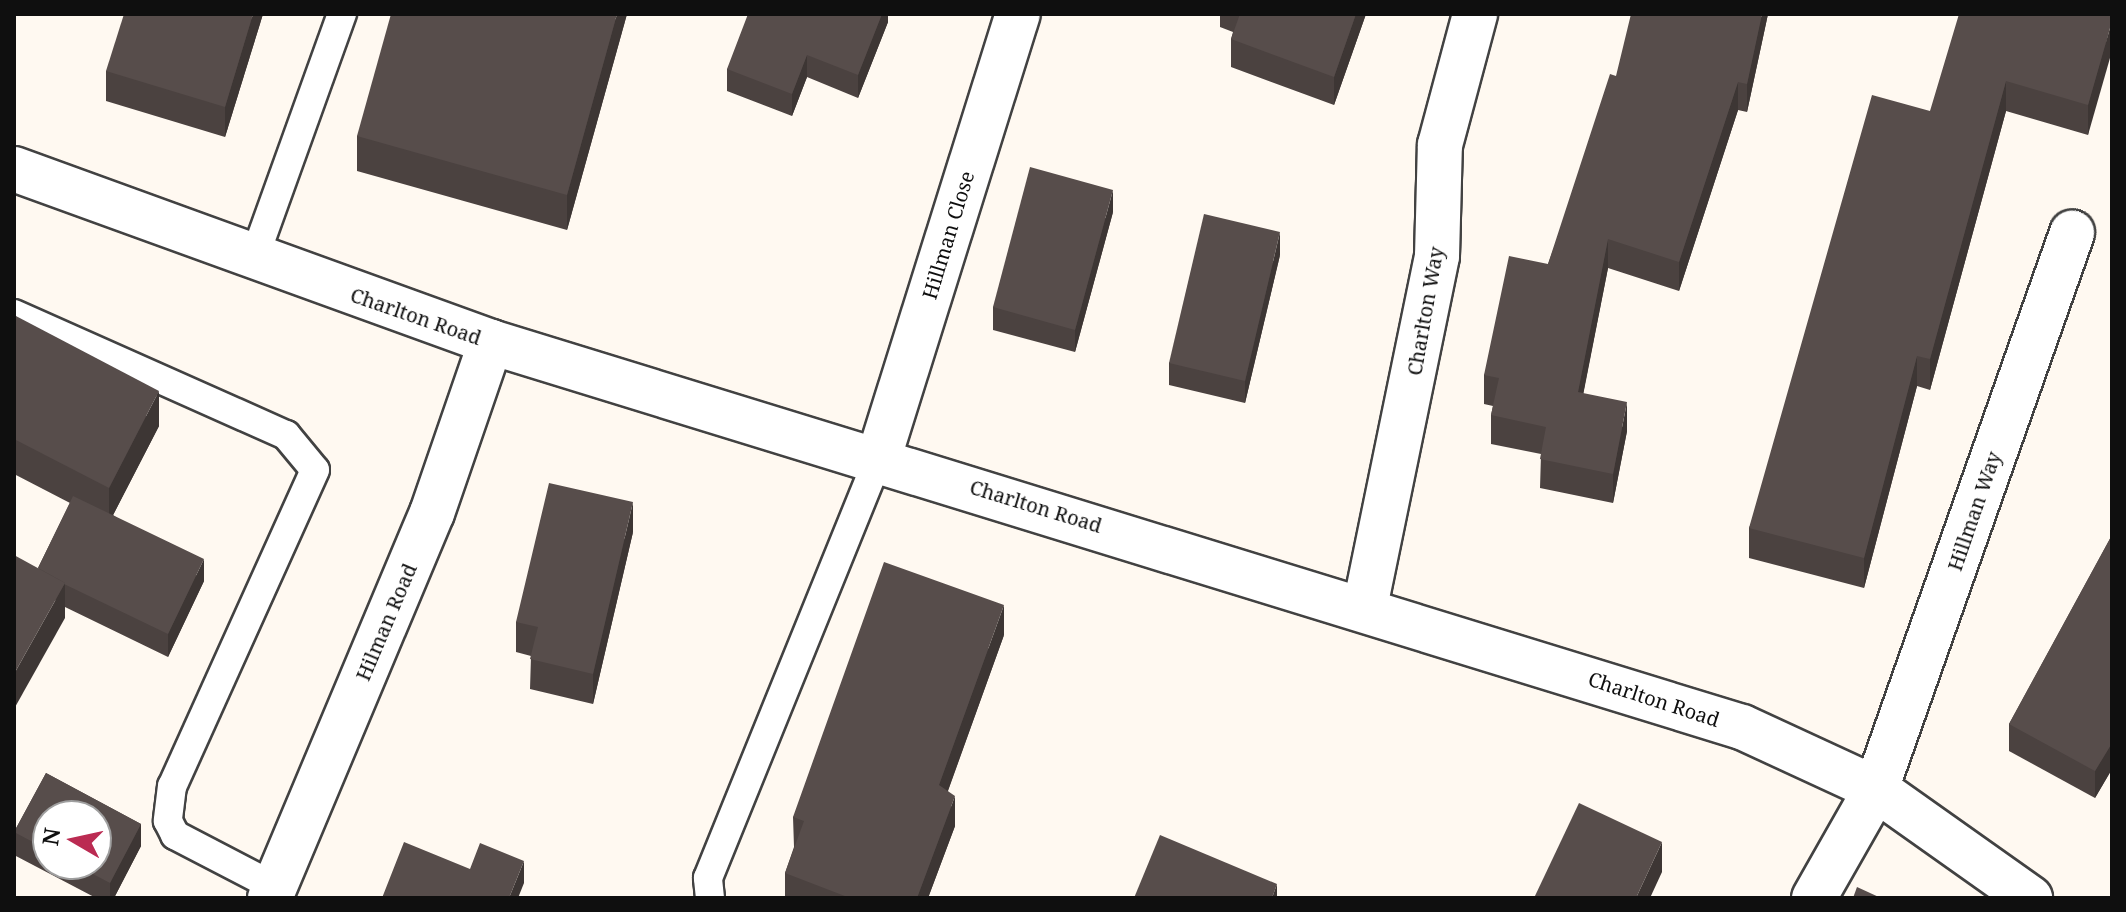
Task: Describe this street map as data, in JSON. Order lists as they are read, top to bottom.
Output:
{
  "streets": {
    "street": [
      "Hillman Close",
      "Charlton Way",
      "Charlton Road",
      "Hillman Way",
      "Hilman Road"
    ]
  },
  "crossings": [
    ["Hillman Close", "Charlton Road"],
    ["Charlton Way", "Charlton Road"],
    ["Charlton Road", "Hillman Way"],
    ["Charlton Road", "Hilman Road"]
  ],
  "north": "left"
}
